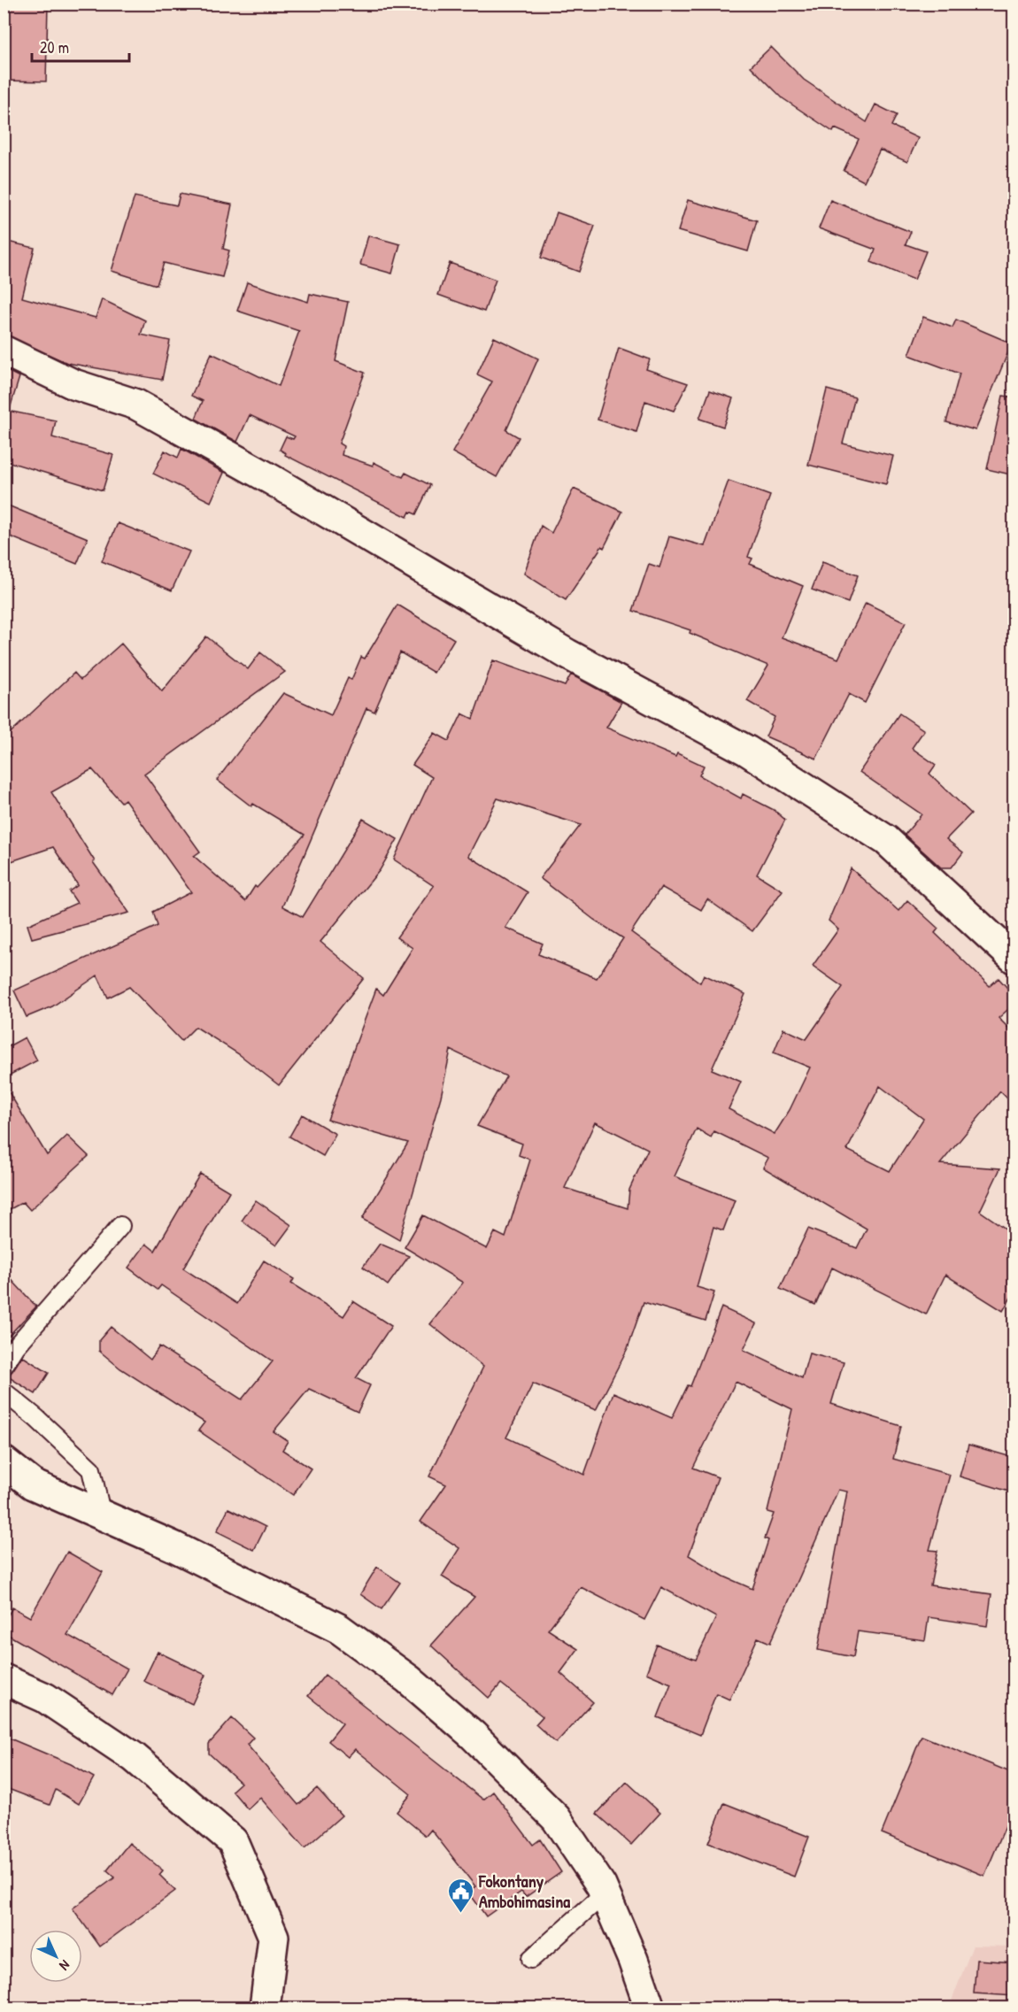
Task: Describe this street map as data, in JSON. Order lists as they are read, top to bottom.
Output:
{
  "places": {
    "public building": ["Fokontany Ambohimasina"]
  },
  "scale_bar": "20 m",
  "north": "bottom right"
}
